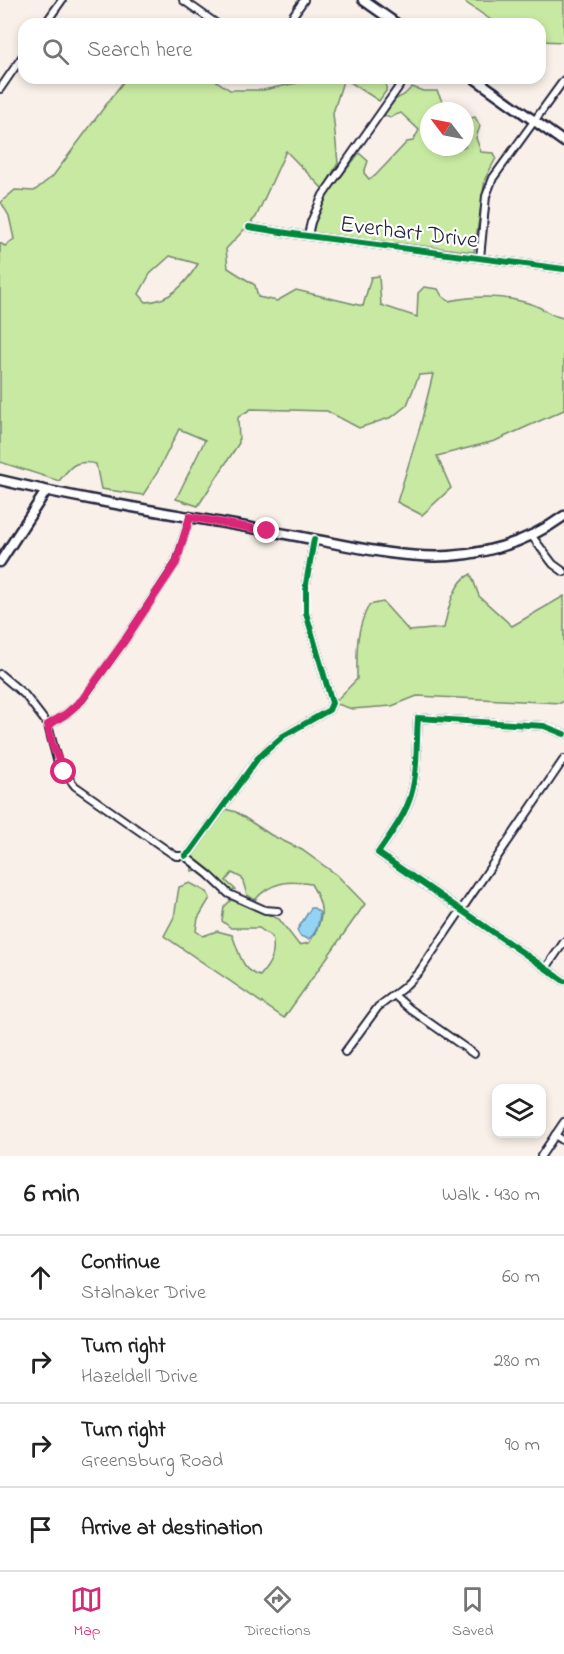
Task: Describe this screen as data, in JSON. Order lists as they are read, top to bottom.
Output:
{
  "streets": {
    "street": ["Everhart Drive"]
  },
  "north": "top left",
  "page": {
    "search": "Search here",
    "heading": ["6 min", "Walk · 430 m"],
    "list": [
      ["Continue", "Stalnaker Drive", "60 m"],
      ["Turn right", "Hazeldell Drive", "280 m"],
      ["Turn right", "Greensburg Road", "90 m"],
      "Arrive at destination"
    ],
    "nav": ["Map", "Directions", "Saved"]
  }
}
